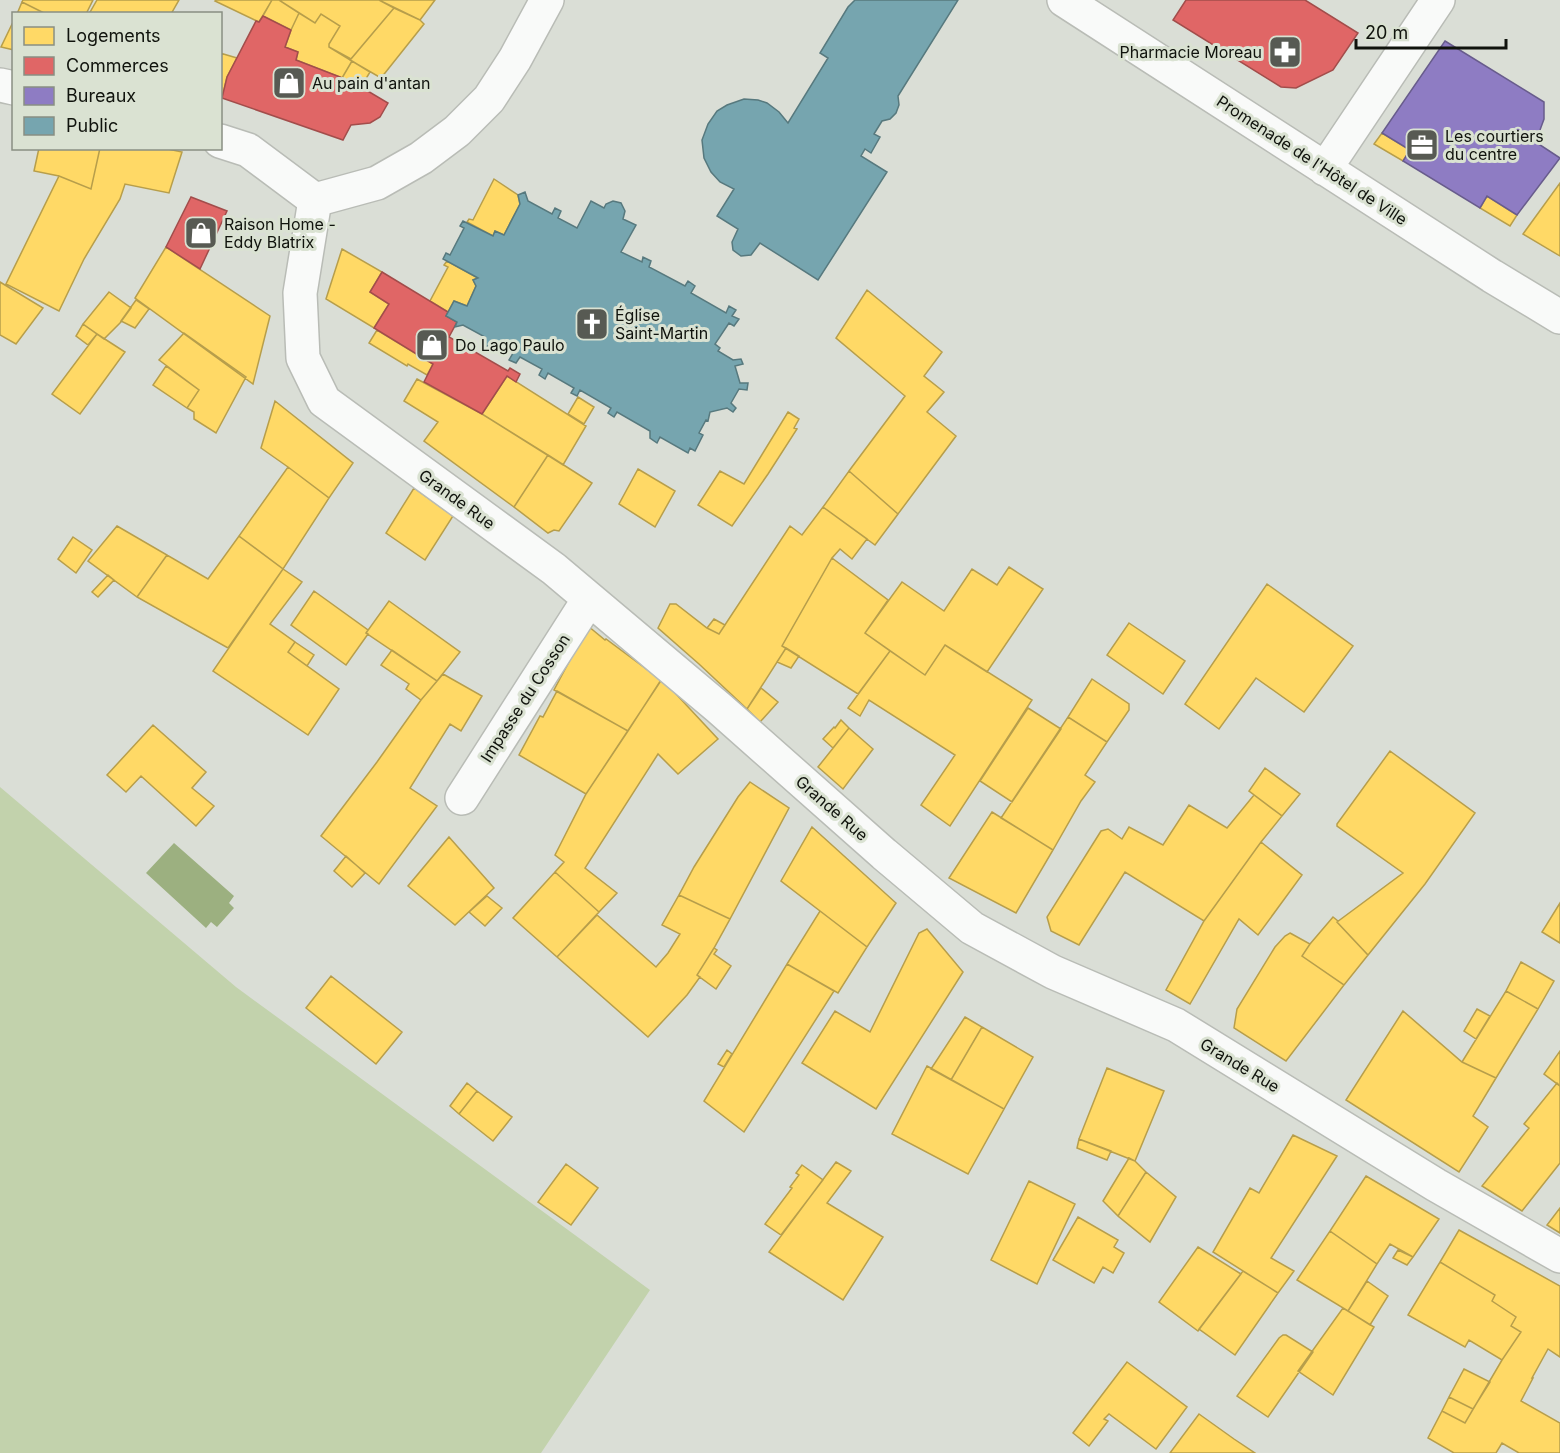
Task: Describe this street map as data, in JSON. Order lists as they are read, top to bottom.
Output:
{
  "streets": {
    "street": ["Promenade de l'Hôtel de Ville", "Grande Rue", "Impasse du Cosson"]
  },
  "crossings": [
    ["Grande Rue", "Impasse du Cosson"]
  ],
  "places": {
    "pharmacy": ["Pharmacie Moreau"],
    "shop": ["Au pain d'antan", "Raison Home - Eddy Blatrix", "Do Lago Paulo"],
    "office": ["Les courtiers du centre"],
    "church": ["Église Saint-Martin"]
  },
  "legend": [
    "Logements",
    "Commerces",
    "Bureaux",
    "Public"
  ],
  "scale_bar": "20 m"
}
